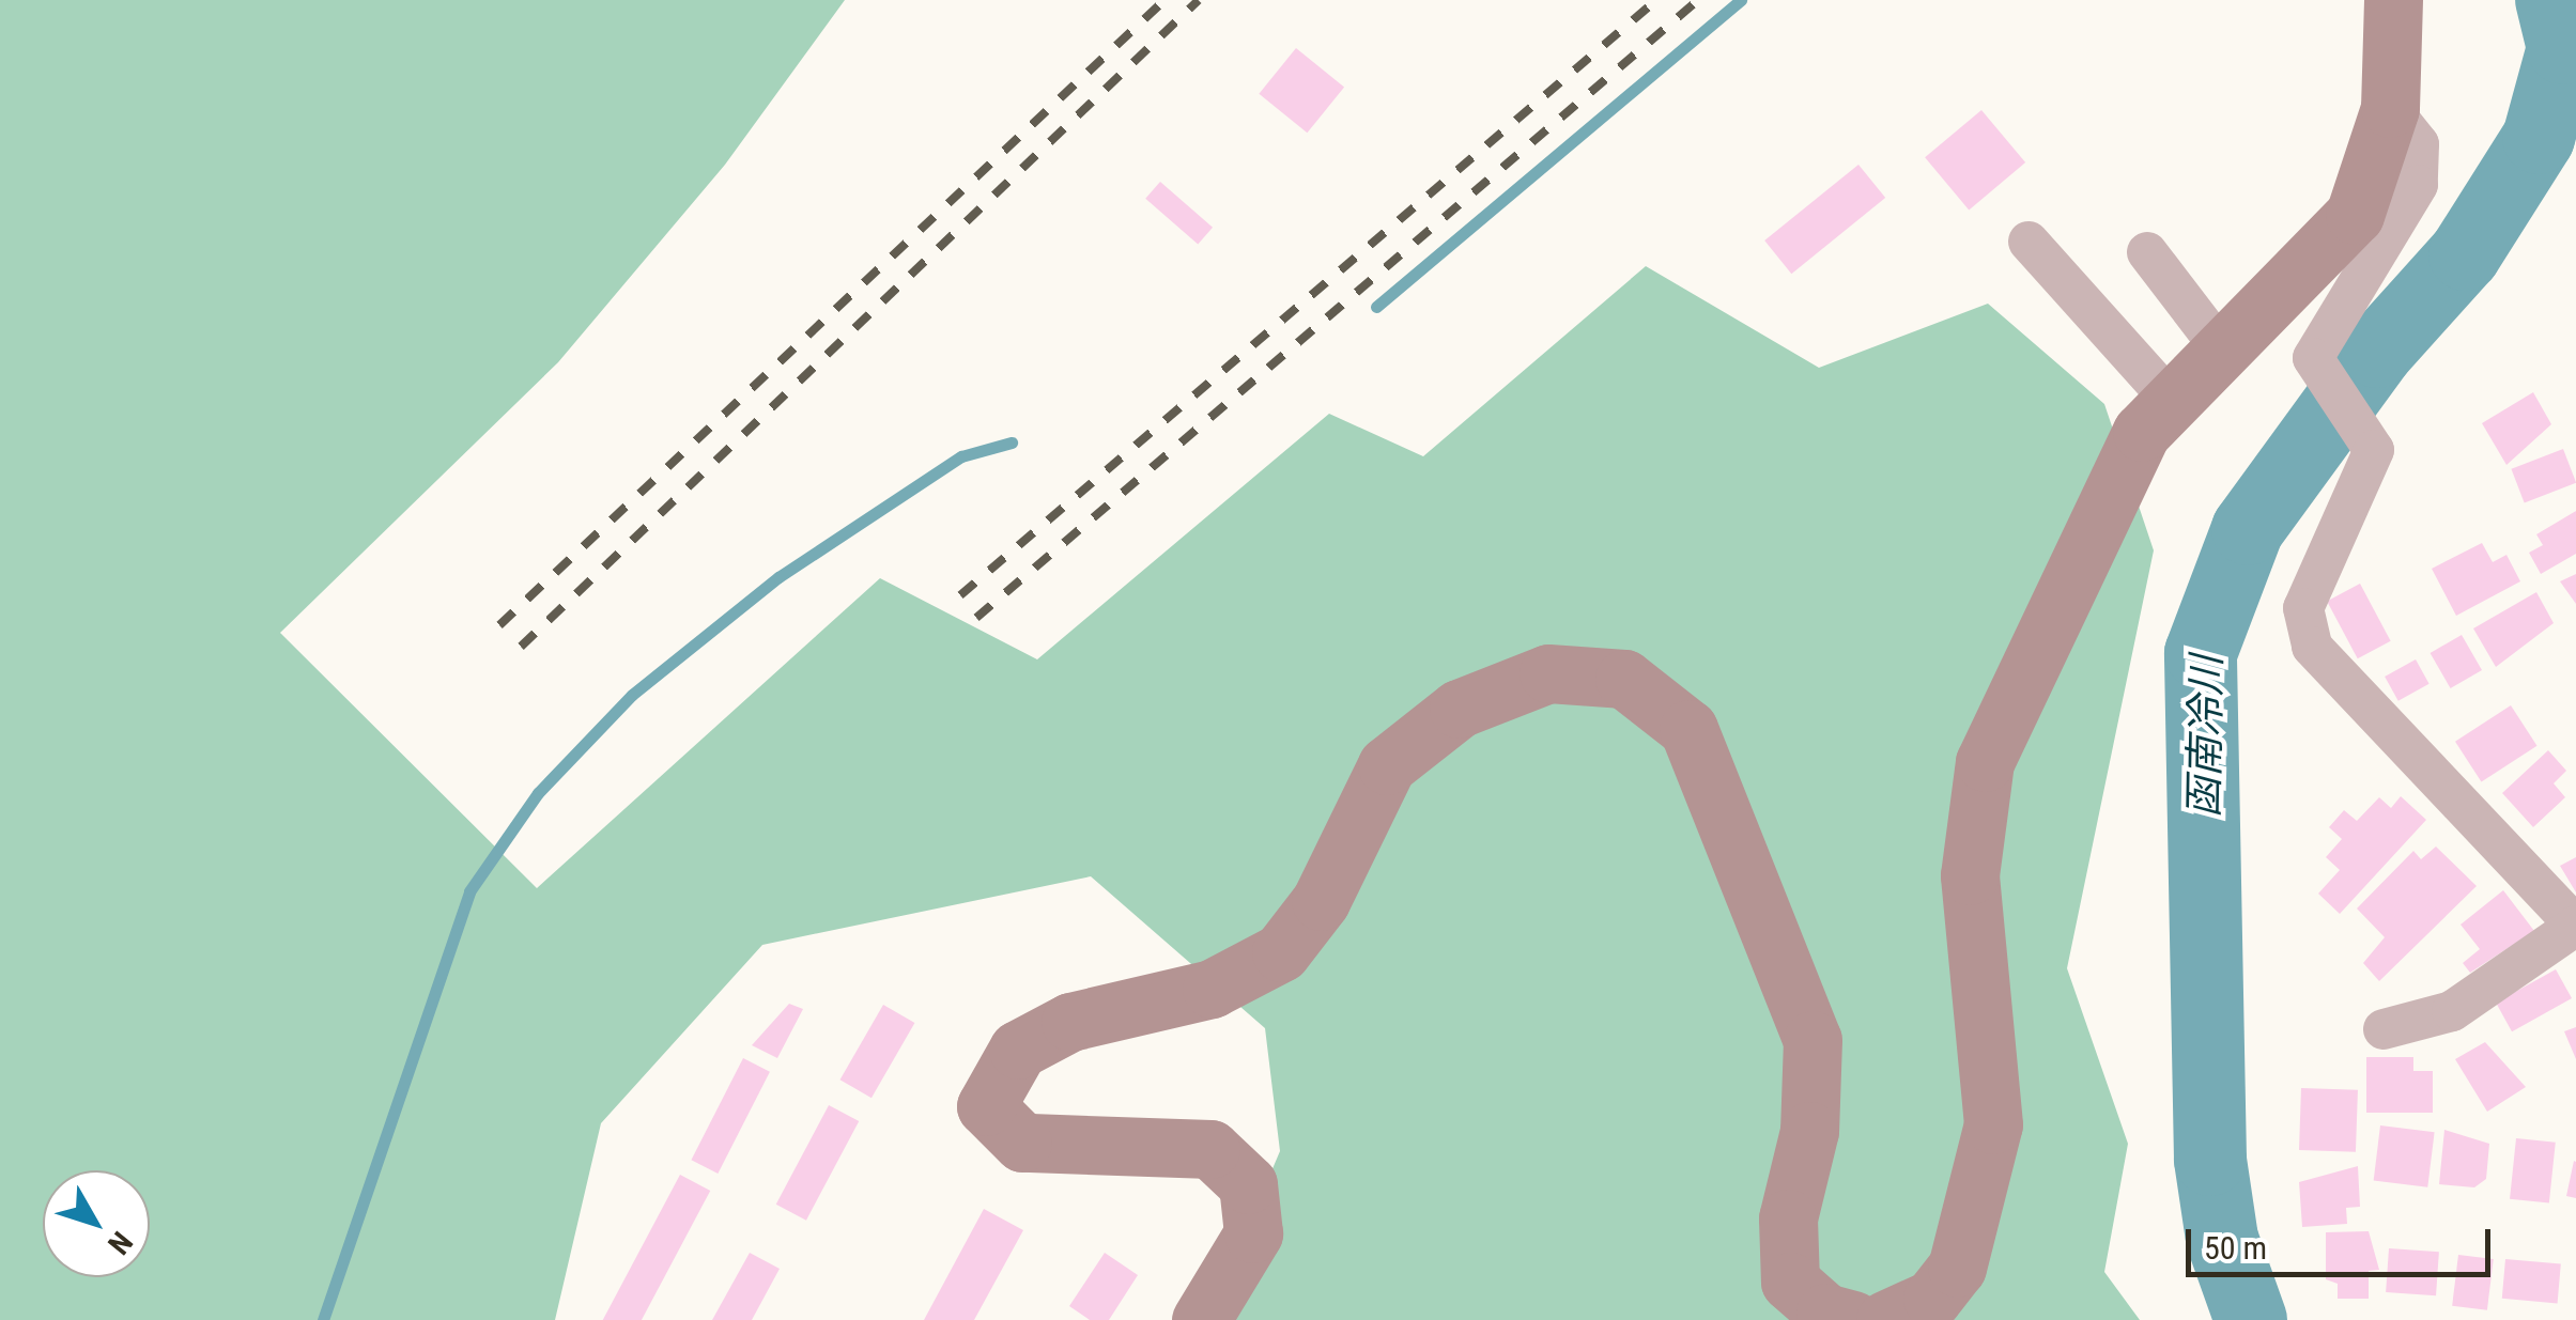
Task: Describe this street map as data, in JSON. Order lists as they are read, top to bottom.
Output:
{
  "water": ["函南冷川"],
  "scale_bar": "50 m",
  "north": "bottom right"
}
